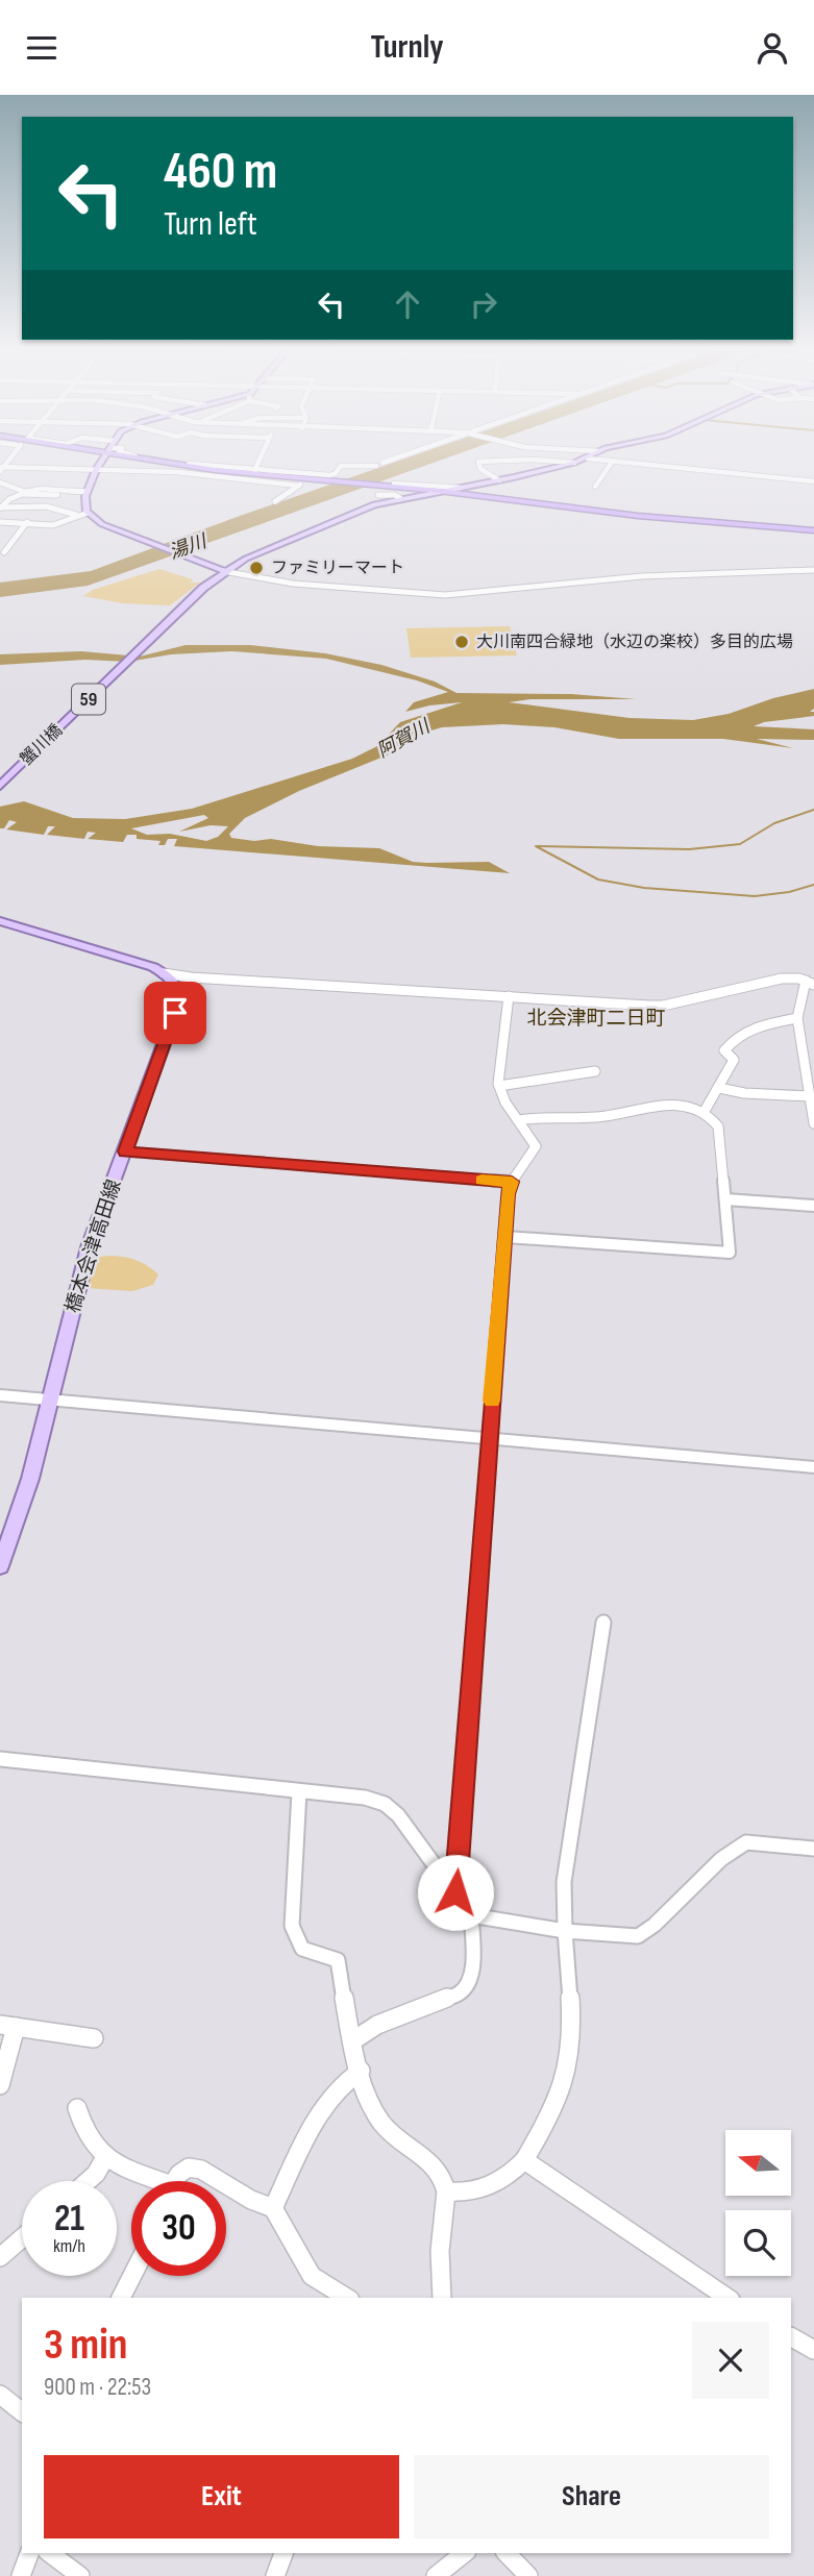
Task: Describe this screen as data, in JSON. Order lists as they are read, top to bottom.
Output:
{
  "streets": {
    "main road": ["59", "蟹川橋", "橋本会津高田線"]
  },
  "crossings": [
    ["59", "蟹川橋"]
  ],
  "districts": ["北会津町二日町"],
  "water": ["湯川", "阿賀川"],
  "places": ["ファミリーマート", "大川南四合緑地（水辺の楽校）多目的広場"],
  "north": "left",
  "page": {
    "header": "Turnly",
    "turn": ["460 m", "Turn left"],
    "speed": "21 km/h",
    "limit": "30",
    "heading": ["3 min", "900 m · 22:53"],
    "buttons": ["Exit", "Share"]
  }
}
